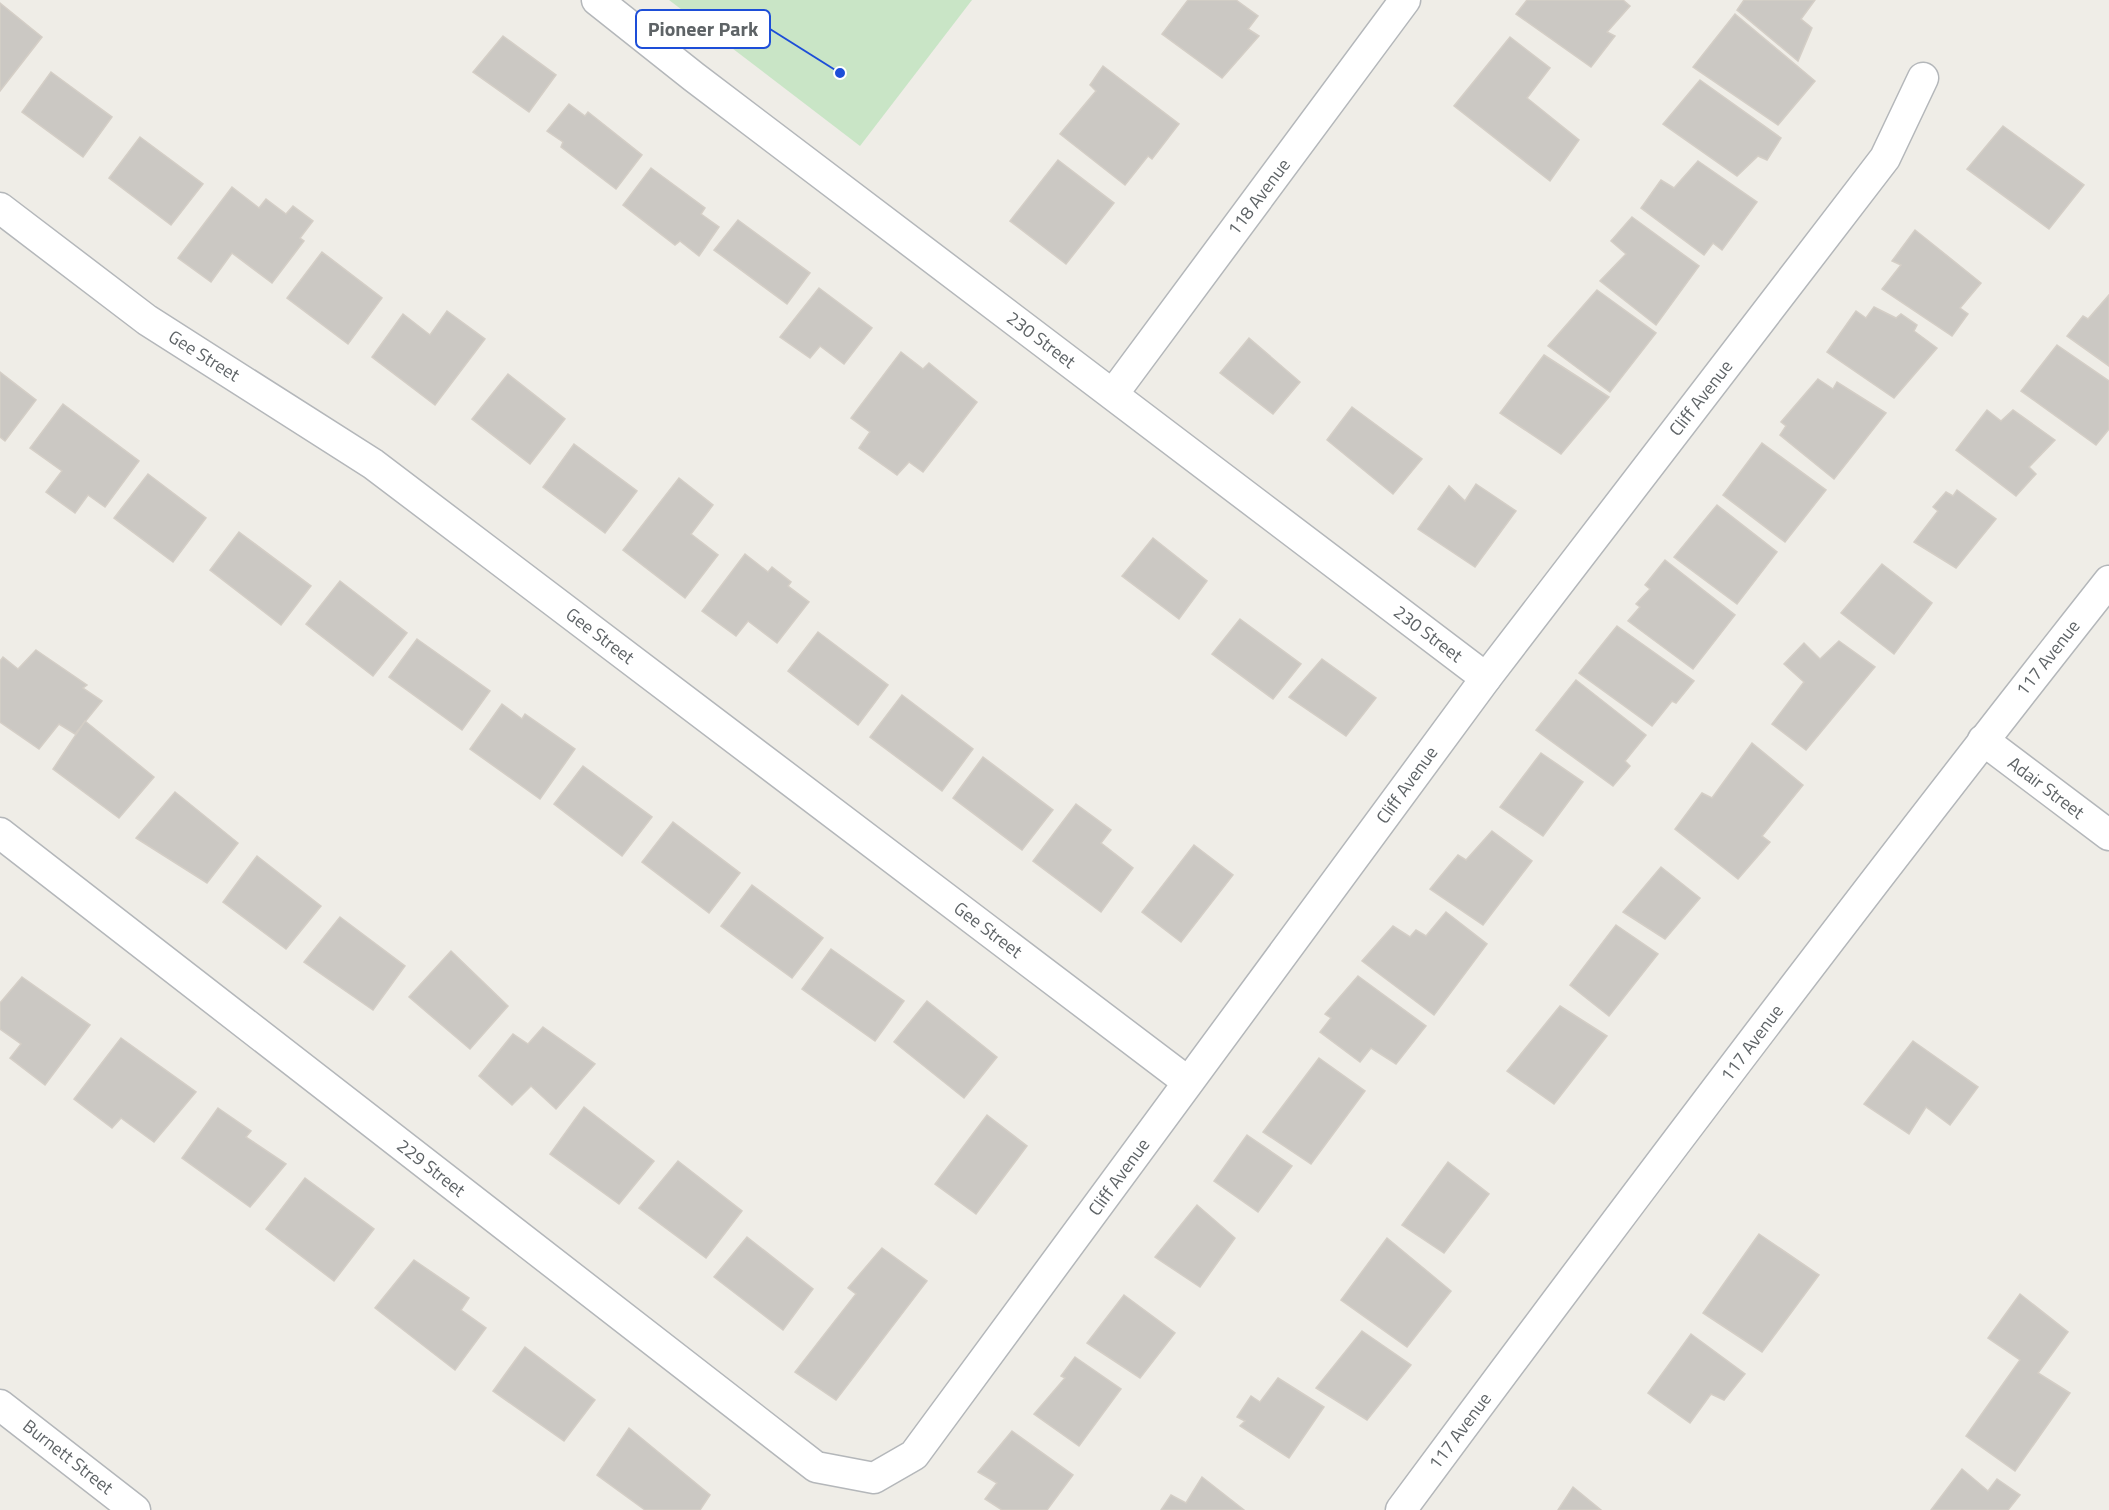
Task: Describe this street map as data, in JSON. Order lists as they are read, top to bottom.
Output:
{
  "streets": {
    "street": [
      "118 Avenue",
      "230 Street",
      "Gee Street",
      "Cliff Avenue",
      "117 Avenue",
      "Adair Street",
      "229 Street",
      "Burnett Street"
    ]
  },
  "crossings": [
    ["118 Avenue", "230 Street"],
    ["230 Street", "Cliff Avenue"],
    ["Gee Street", "Cliff Avenue"],
    ["Cliff Avenue", "229 Street"],
    ["117 Avenue", "Adair Street"]
  ],
  "places": ["Pioneer Park"]
}
